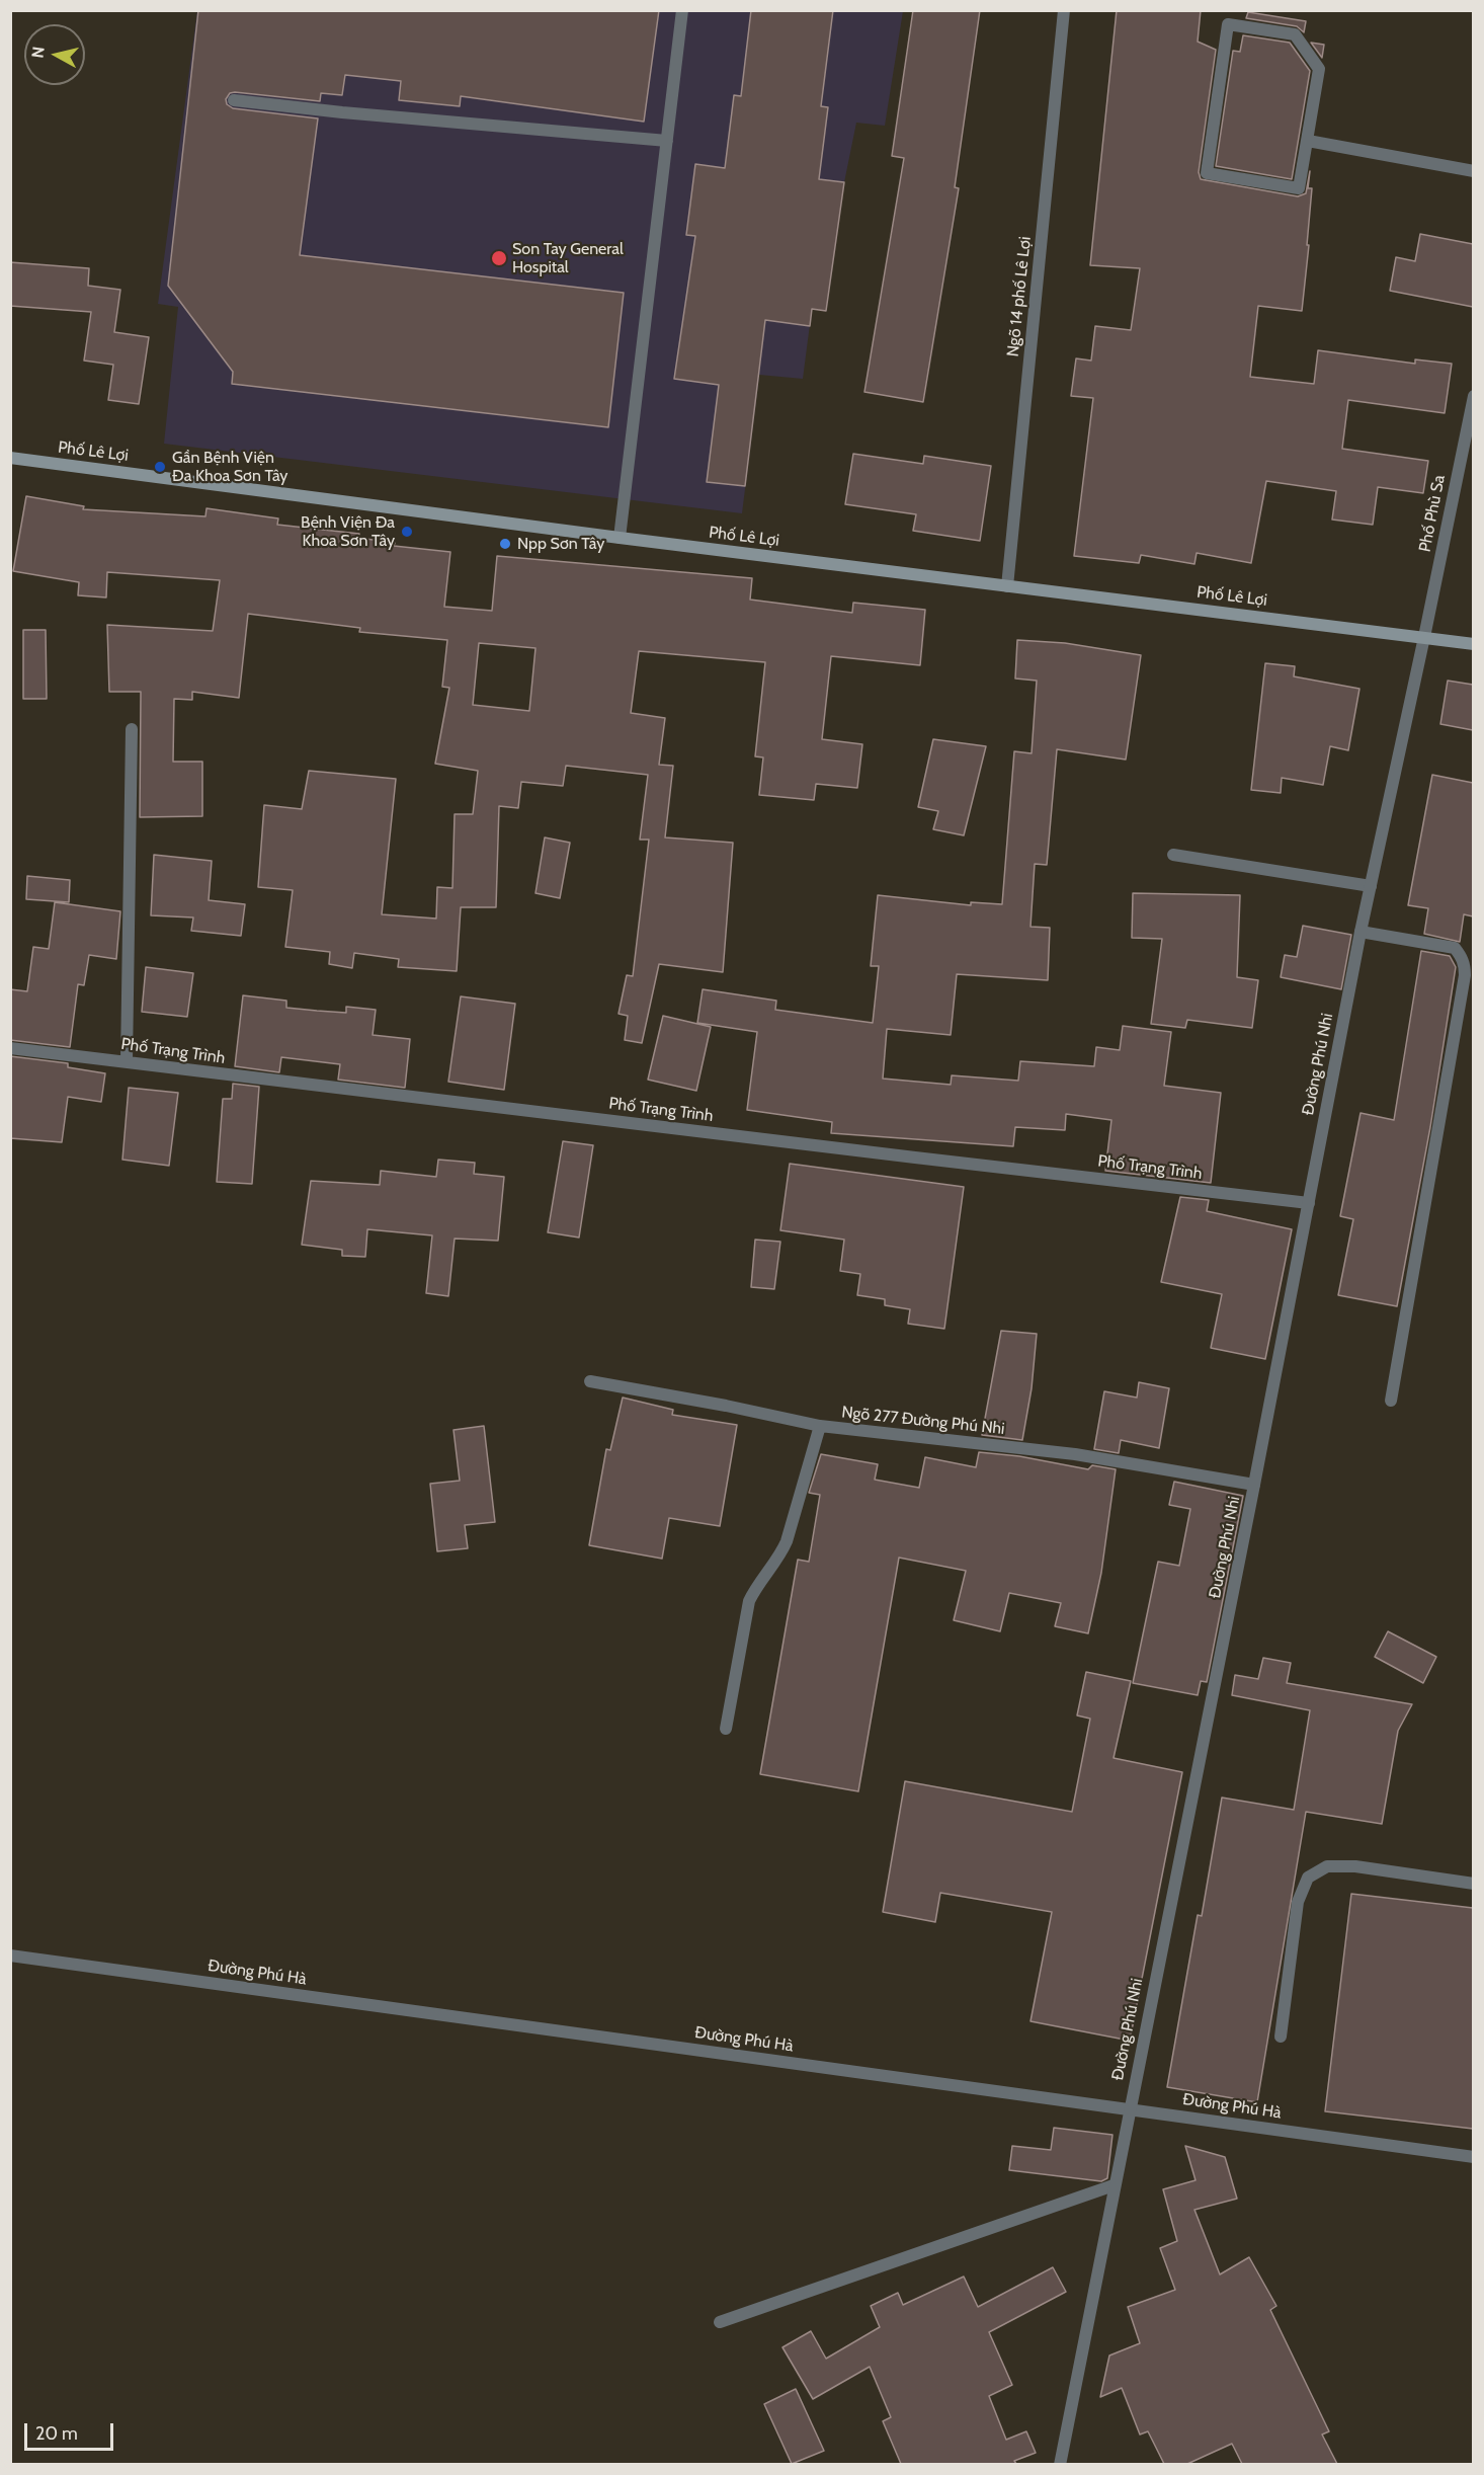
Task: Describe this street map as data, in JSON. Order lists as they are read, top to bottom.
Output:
{
  "streets": {
    "main road": ["Phố Lê Lợi"],
    "street": [
      "Ngõ 14 phố Lê Lợi",
      "Phố Phù Sa",
      "Phố Trạng Trình",
      "Đường Phú Nhi",
      "Ngõ 277 Đường Phú Nhi",
      "Đường Phú Hà"
    ]
  },
  "crossings": [
    ["Ngõ 14 phố Lê Lợi", "Phố Lê Lợi"],
    ["Phố Lê Lợi", "Phố Phù Sa"],
    ["Phố Lê Lợi", "Đường Phú Nhi"],
    ["Phố Phù Sa", "Đường Phú Nhi"],
    ["Phố Trạng Trình", "Đường Phú Nhi"],
    ["Đường Phú Nhi", "Ngõ 277 Đường Phú Nhi"],
    ["Đường Phú Nhi", "Đường Phú Hà"]
  ],
  "places": [
    "Son Tay General Hospital",
    "Gần Bệnh Viện Đa Khoa Sơn Tây",
    "Bệnh Viện Đa Khoa Sơn Tây",
    "Npp Sơn Tây"
  ],
  "scale_bar": "20 m",
  "north": "left"
}
